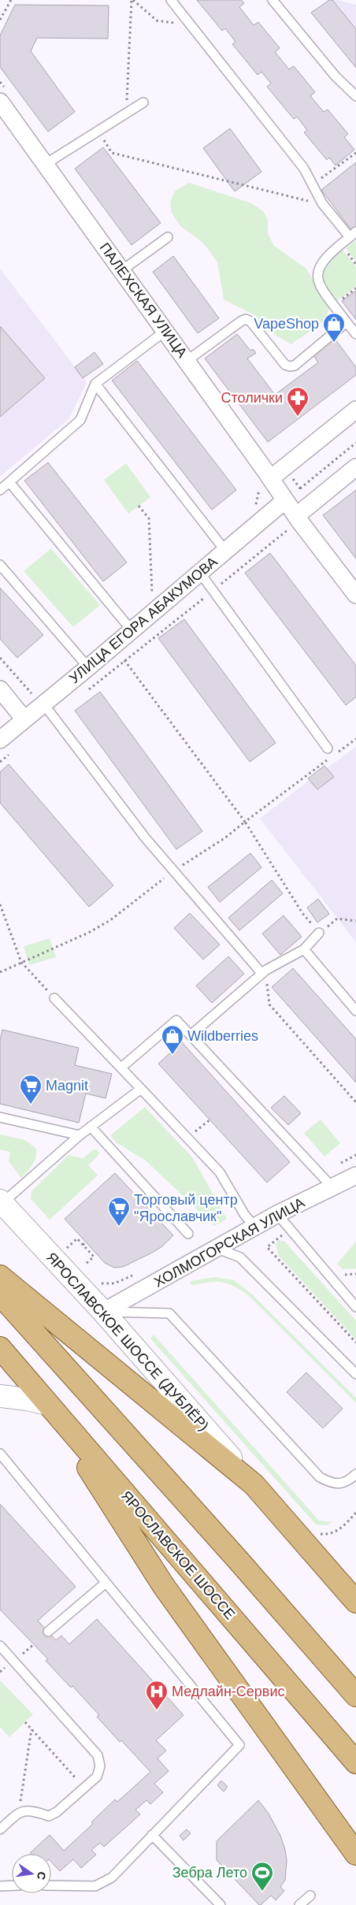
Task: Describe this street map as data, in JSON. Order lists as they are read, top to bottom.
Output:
{
  "streets": {
    "main road": ["ЯРОСЛАВСКОЕ ШОССЕ (ДУБЛЁР)", "ЯРОСЛАВСКОЕ ШОССЕ"],
    "street": ["ПАЛЕХСКАЯ УЛИЦА", "УЛИЦА ЕГОРА АБАКУМОВА", "ХОЛМОГОРСКАЯ УЛИЦА"]
  },
  "crossings": [
    ["ПАЛЕХСКАЯ УЛИЦА", "УЛИЦА ЕГОРА АБАКУМОВА"],
    ["ХОЛМОГОРСКАЯ УЛИЦА", "ЯРОСЛАВСКОЕ ШОССЕ (ДУБЛЁР)"]
  ],
  "places": {
    "shop": ["VapeShop", "Wildberries"],
    "pharmacy": ["Столички"],
    "supermarket": ["Magnit", "Торговый центр \"Ярославчик\""],
    "hospital": ["Медлайн-Сервис"],
    "sports": ["Зебра Лето"]
  },
  "north": "right"
}
